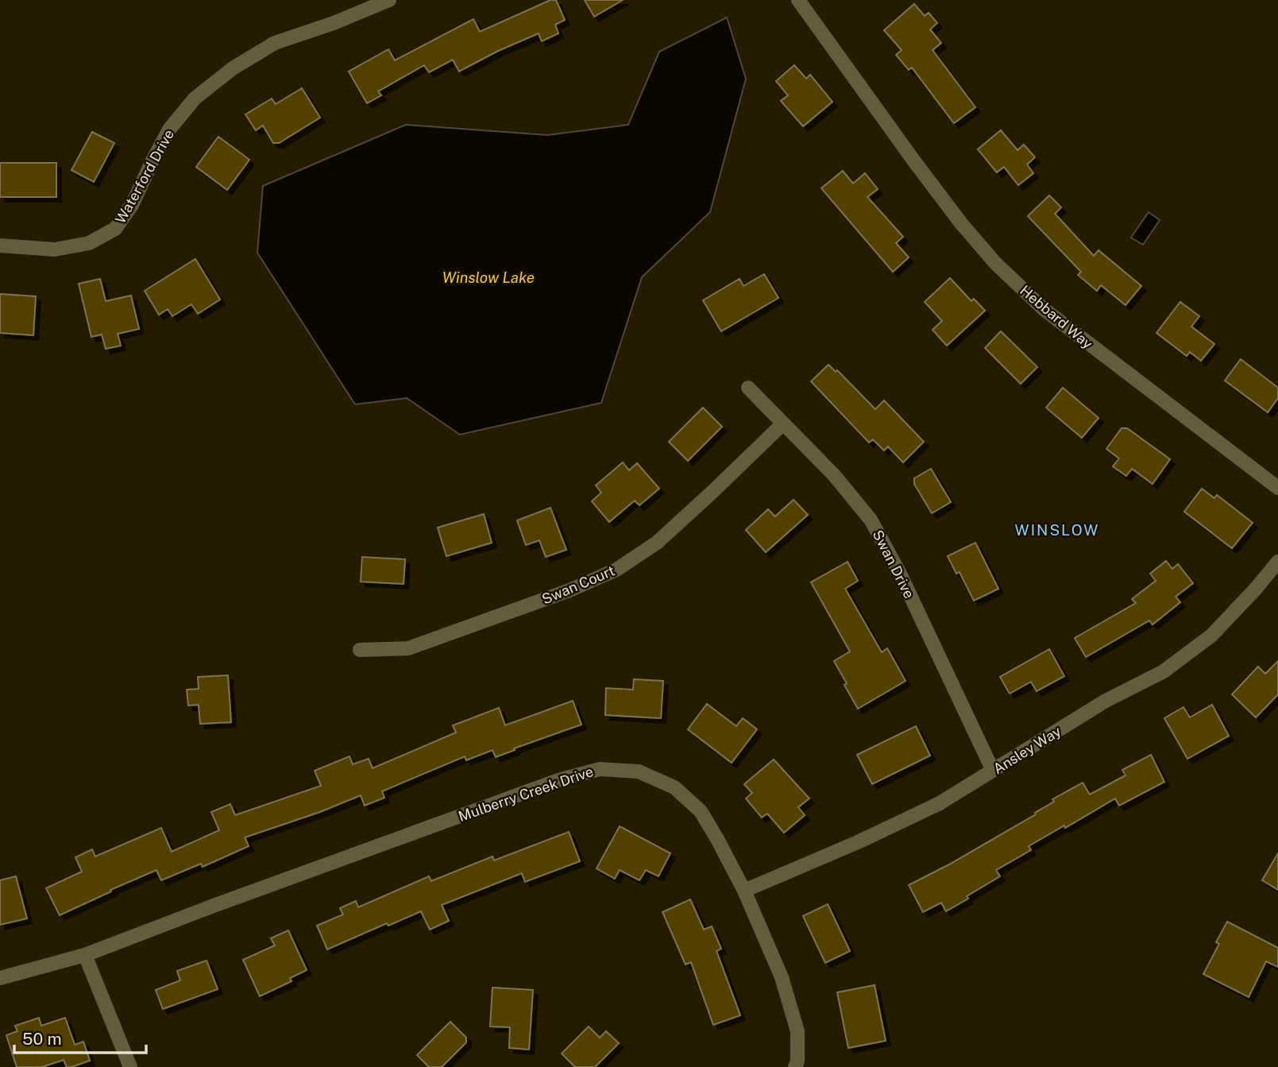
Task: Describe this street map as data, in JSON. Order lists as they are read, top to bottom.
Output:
{
  "streets": {
    "street": [
      "Waterford Drive",
      "Hebbard Way",
      "Swan Drive",
      "Swan Court",
      "Ansley Way",
      "Mulberry Creek Drive"
    ]
  },
  "crossings": [
    ["Swan Drive", "Swan Court"],
    ["Swan Drive", "Ansley Way"],
    ["Ansley Way", "Mulberry Creek Drive"]
  ],
  "districts": ["WINSLOW"],
  "water": ["Winslow Lake"],
  "scale_bar": "50 m"
}
